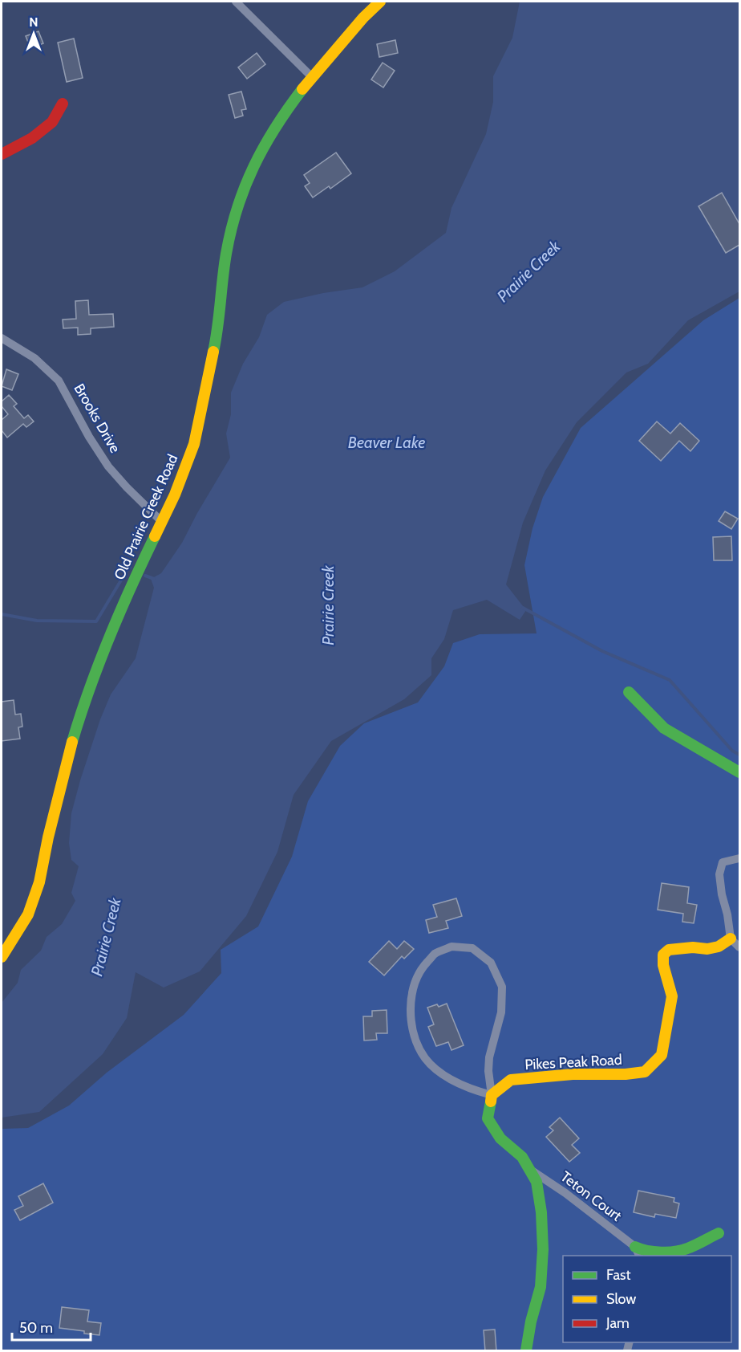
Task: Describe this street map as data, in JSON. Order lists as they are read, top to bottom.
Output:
{
  "streets": {
    "street": [
      "Brooks Drive",
      "Old Prairie Creek Road",
      "Pikes Peak Road",
      "Teton Court"
    ]
  },
  "crossings": [
    ["Brooks Drive", "Old Prairie Creek Road"]
  ],
  "water": ["Prairie Creek", "Beaver Lake"],
  "legend": ["Fast", "Slow", "Jam"],
  "scale_bar": "50 m",
  "north": "top"
}
